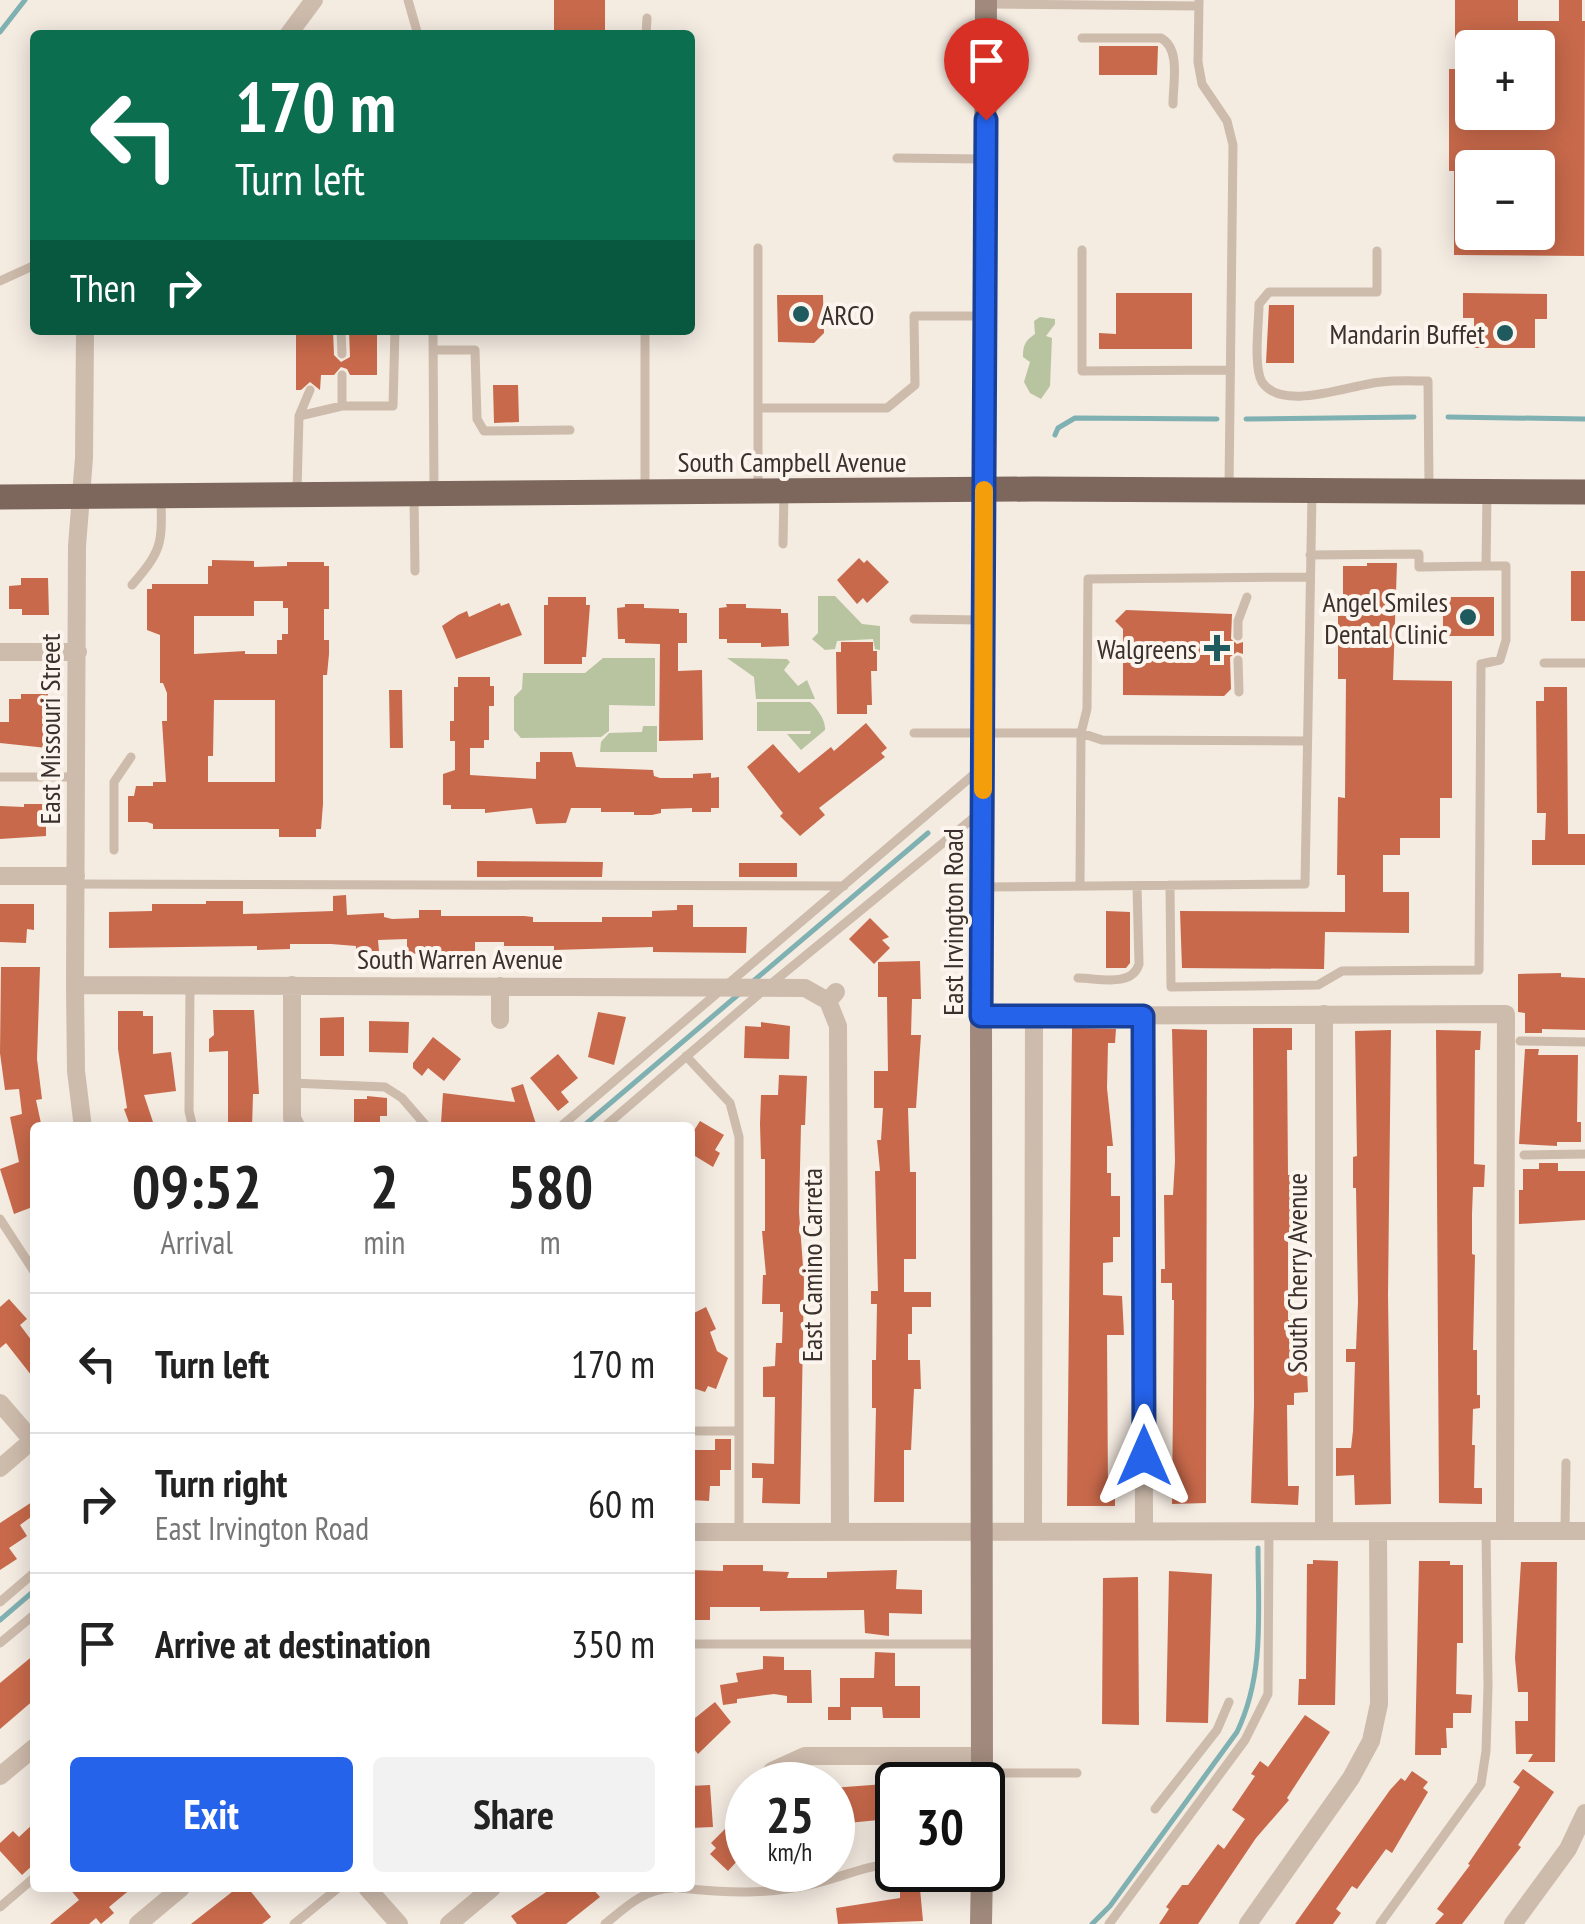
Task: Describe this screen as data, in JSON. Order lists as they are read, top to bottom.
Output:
{
  "streets": {
    "main road": ["South Campbell Avenue", "East Irvington Road"],
    "street": [
      "East Missouri Street",
      "South Warren Avenue",
      "East Camino Carreta",
      "South Cherry Avenue"
    ]
  },
  "crossings": [
    ["South Campbell Avenue", "East Missouri Street"],
    ["South Campbell Avenue", "East Irvington Road"],
    ["East Missouri Street", "South Warren Avenue"],
    ["South Warren Avenue", "East Camino Carreta"]
  ],
  "places": {
    "other": ["ARCO", "Mandarin Buffet", "Angel Smiles Dental Clinic"],
    "health": ["Walgreens"]
  },
  "page": {
    "map_buttons": ["+", "−"],
    "turn": ["170 m", "Turn left"],
    "then": "Then",
    "eta": [
      "09:52",
      "Arrival",
      "2",
      "min",
      "580",
      "m"
    ],
    "list": [
      {
        "name": "Turn left",
        "value": "170 m"
      },
      {
        "name": "Turn right",
        "note": "East Irvington Road",
        "value": "60 m"
      },
      {
        "name": "Arrive at destination",
        "value": "350 m"
      }
    ],
    "buttons": ["Exit", "Share"],
    "speed": "25 km/h",
    "limit": "30"
  }
}
